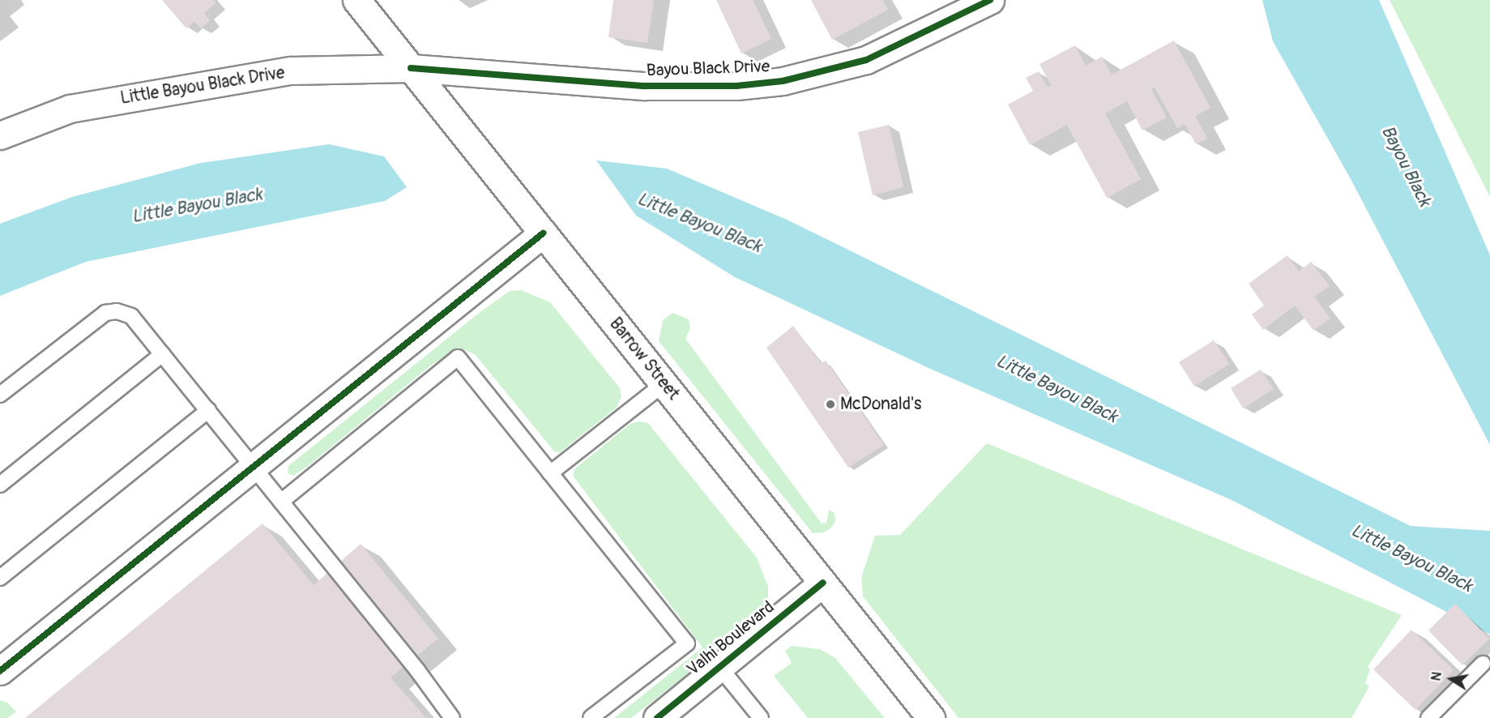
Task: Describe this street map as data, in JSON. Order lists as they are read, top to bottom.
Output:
{
  "streets": {
    "street": [
      "Bayou Black Drive",
      "Little Bayou Black Drive",
      "Barrow Street",
      "Valhi Boulevard"
    ]
  },
  "crossings": [
    ["Bayou Black Drive", "Little Bayou Black Drive"],
    ["Bayou Black Drive", "Barrow Street"],
    ["Little Bayou Black Drive", "Barrow Street"],
    ["Barrow Street", "Valhi Boulevard"]
  ],
  "water": ["Bayou Black", "Little Bayou Black"],
  "places": ["McDonald's"],
  "north": "left"
}
